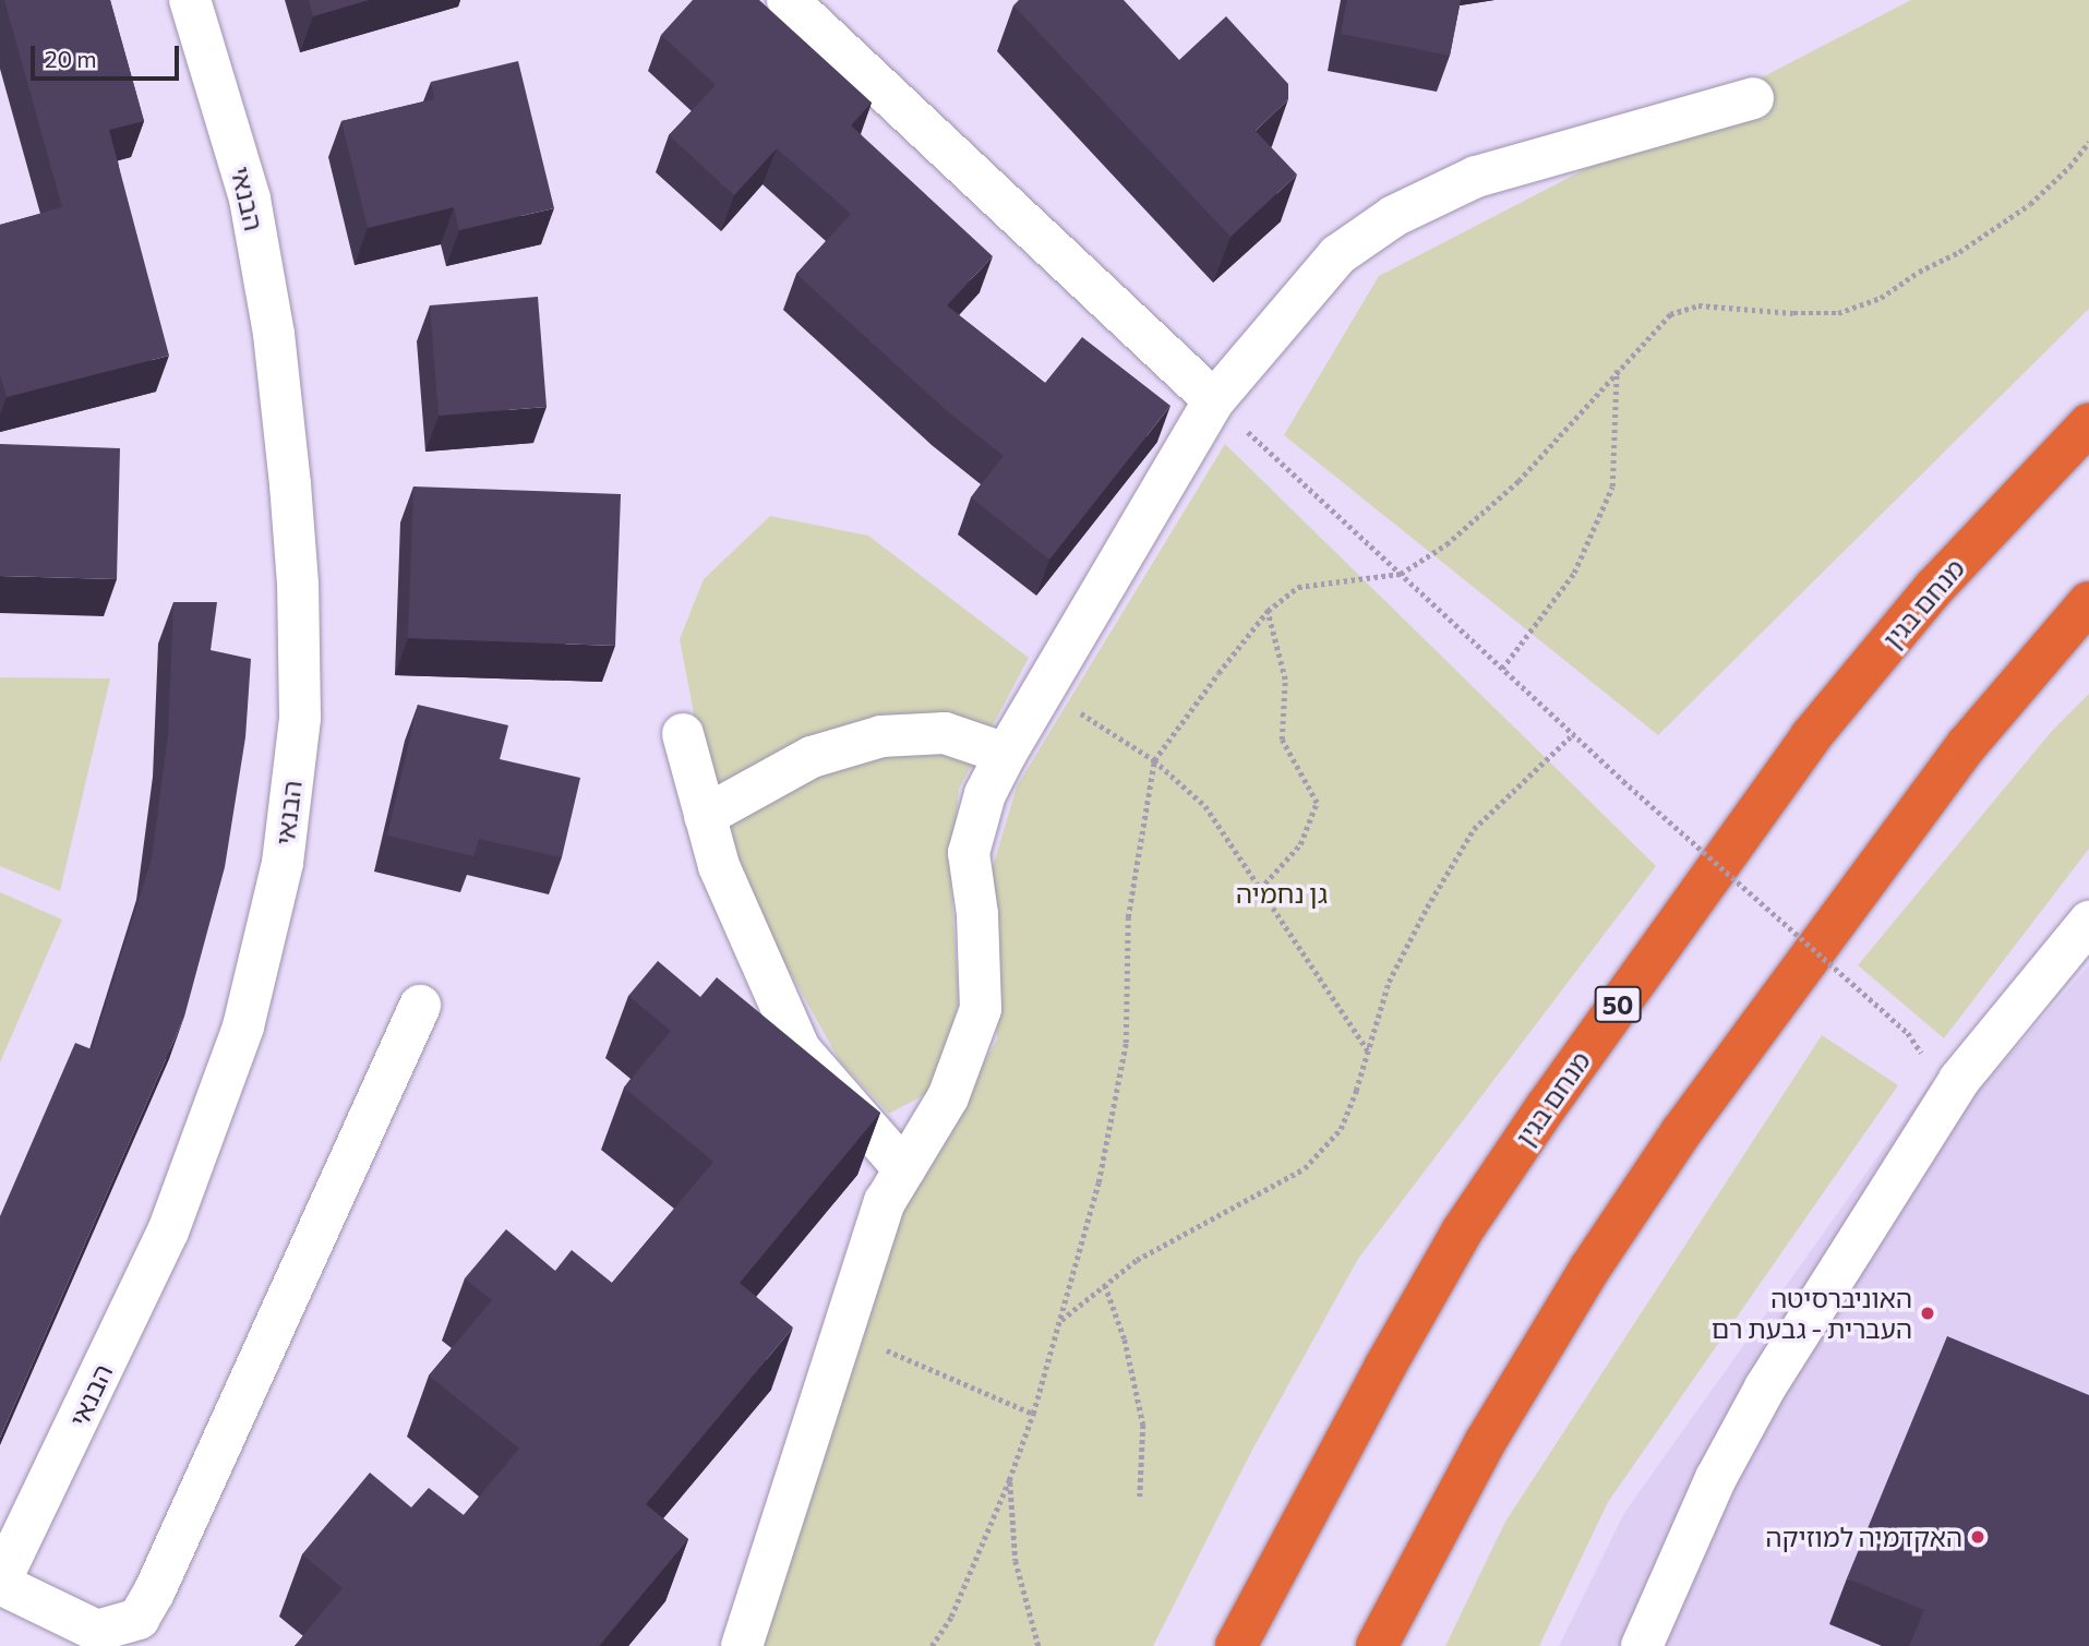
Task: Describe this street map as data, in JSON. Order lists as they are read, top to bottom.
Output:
{
  "streets": {
    "highway": ["מנחם בגין", "50"],
    "street": ["הבנאי"]
  },
  "parks": ["גן נחמיה"],
  "places": ["האוניברסיטה העברית - גבעת רם", "האקדמיה למוזיקה"],
  "scale_bar": "20 m"
}
